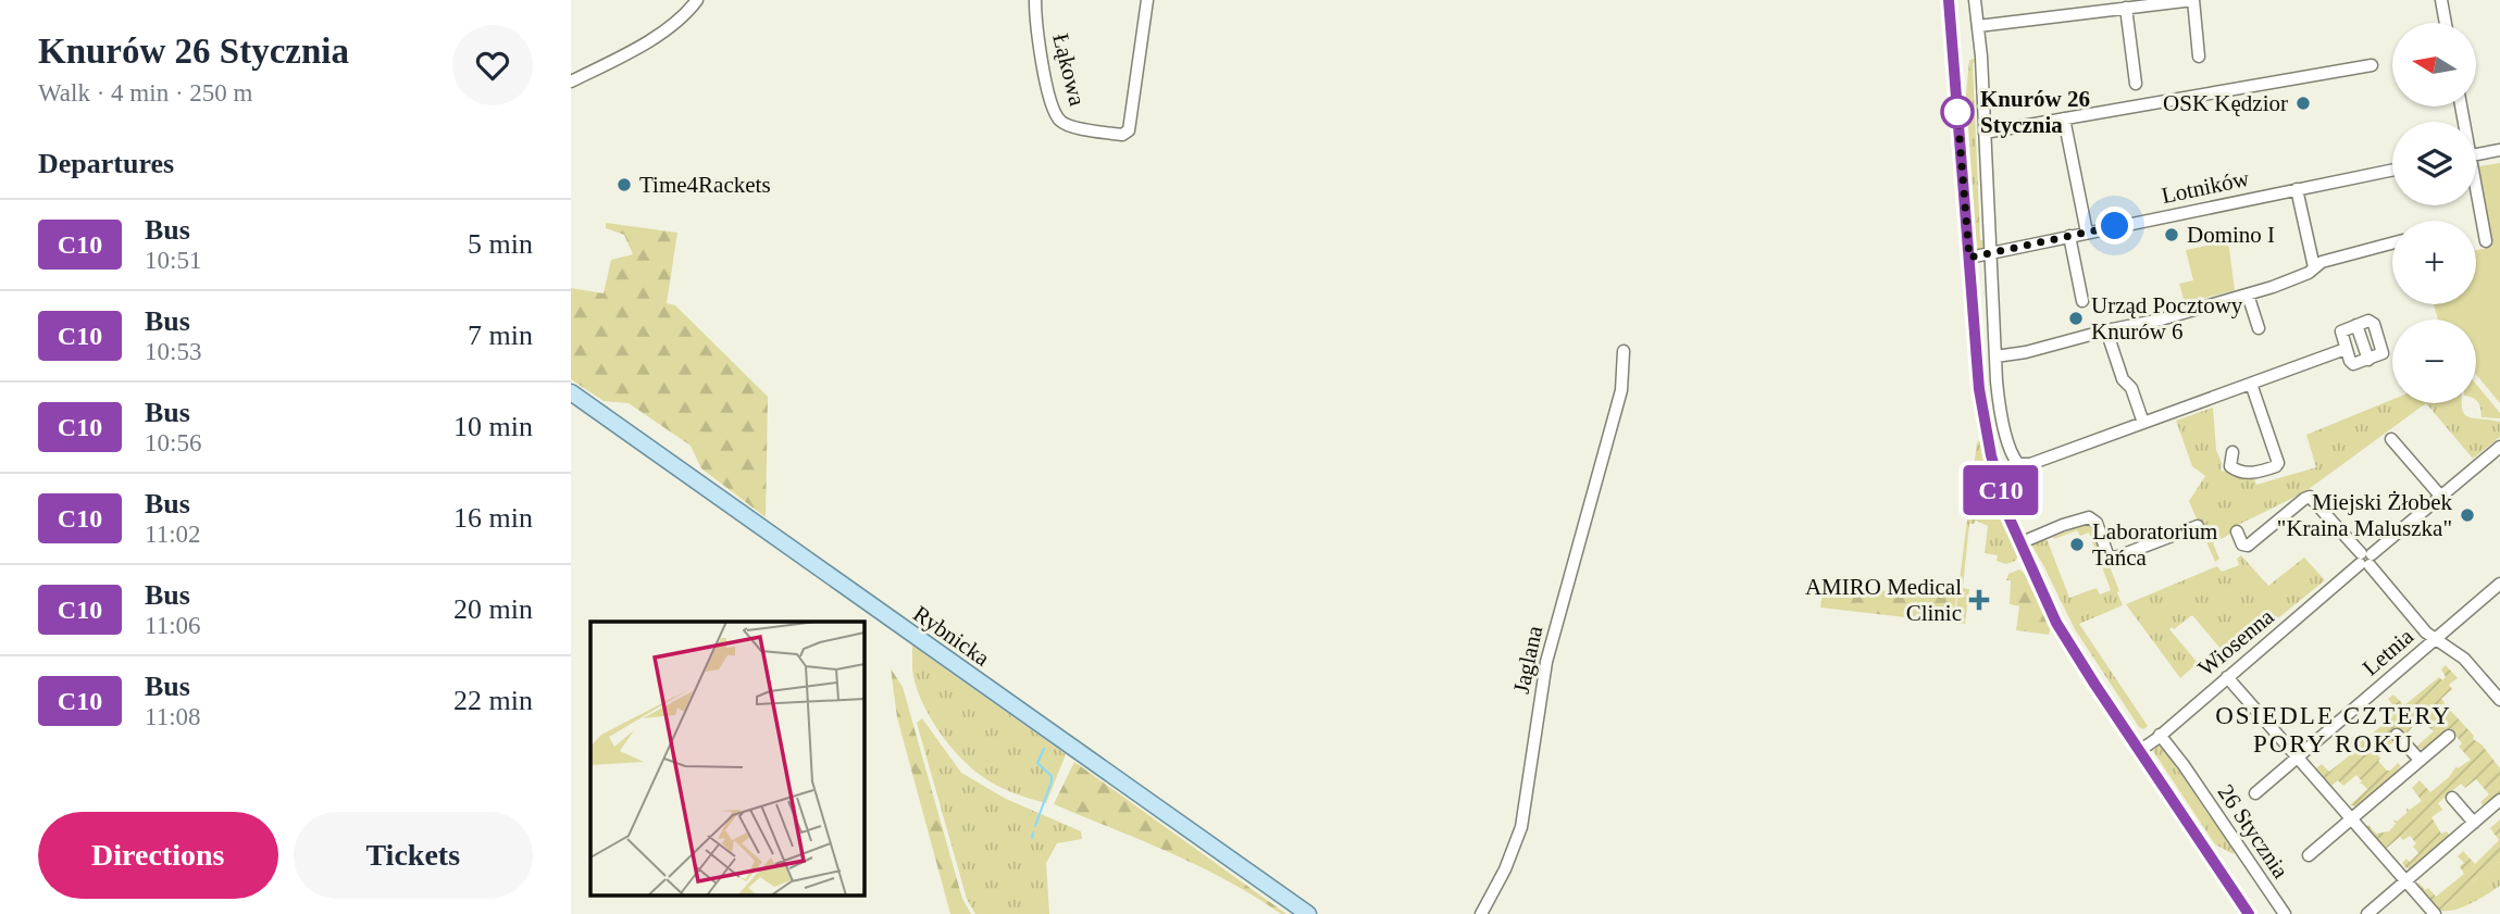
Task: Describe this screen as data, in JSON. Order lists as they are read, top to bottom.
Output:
{
  "streets": {
    "main road": ["Rybnicka"],
    "street": [
      "Łąkowa",
      "Lotników",
      "Wiosenna",
      "Letnia",
      "Jaglana",
      "26 Stycznia"
    ]
  },
  "crossings": [
    ["Wiosenna", "26 Stycznia"]
  ],
  "districts": ["OSIEDLE CZTERY PORY ROKU"],
  "places": {
    "other": [
      "OSK Kędzior",
      "Knurów 26 Stycznia",
      "Time4Rackets",
      "Domino I",
      "Urząd Pocztowy Knurów 6",
      "Miejski Żłobek \"Kraina Maluszka\"",
      "Laboratorium Tańca"
    ],
    "health": ["AMIRO Medical Clinic"]
  },
  "lines": ["bus line C10"],
  "north": "left",
  "page": {
    "heading": [
      ["Knurów 26 Stycznia", "Walk · 4 min · 250 m"],
      "Departures"
    ],
    "on_map": "C10",
    "map_buttons": ["+", "−"],
    "list": [
      {
        "mark": "C10",
        "name": "Bus",
        "note": "10:51",
        "value": "5 min"
      },
      {
        "mark": "C10",
        "name": "Bus",
        "note": "10:53",
        "value": "7 min"
      },
      {
        "mark": "C10",
        "name": "Bus",
        "note": "10:56",
        "value": "10 min"
      },
      {
        "mark": "C10",
        "name": "Bus",
        "note": "11:02",
        "value": "16 min"
      },
      {
        "mark": "C10",
        "name": "Bus",
        "note": "11:06",
        "value": "20 min"
      },
      {
        "mark": "C10",
        "name": "Bus",
        "note": "11:08",
        "value": "22 min"
      }
    ],
    "buttons": ["Directions", "Tickets"]
  }
}
